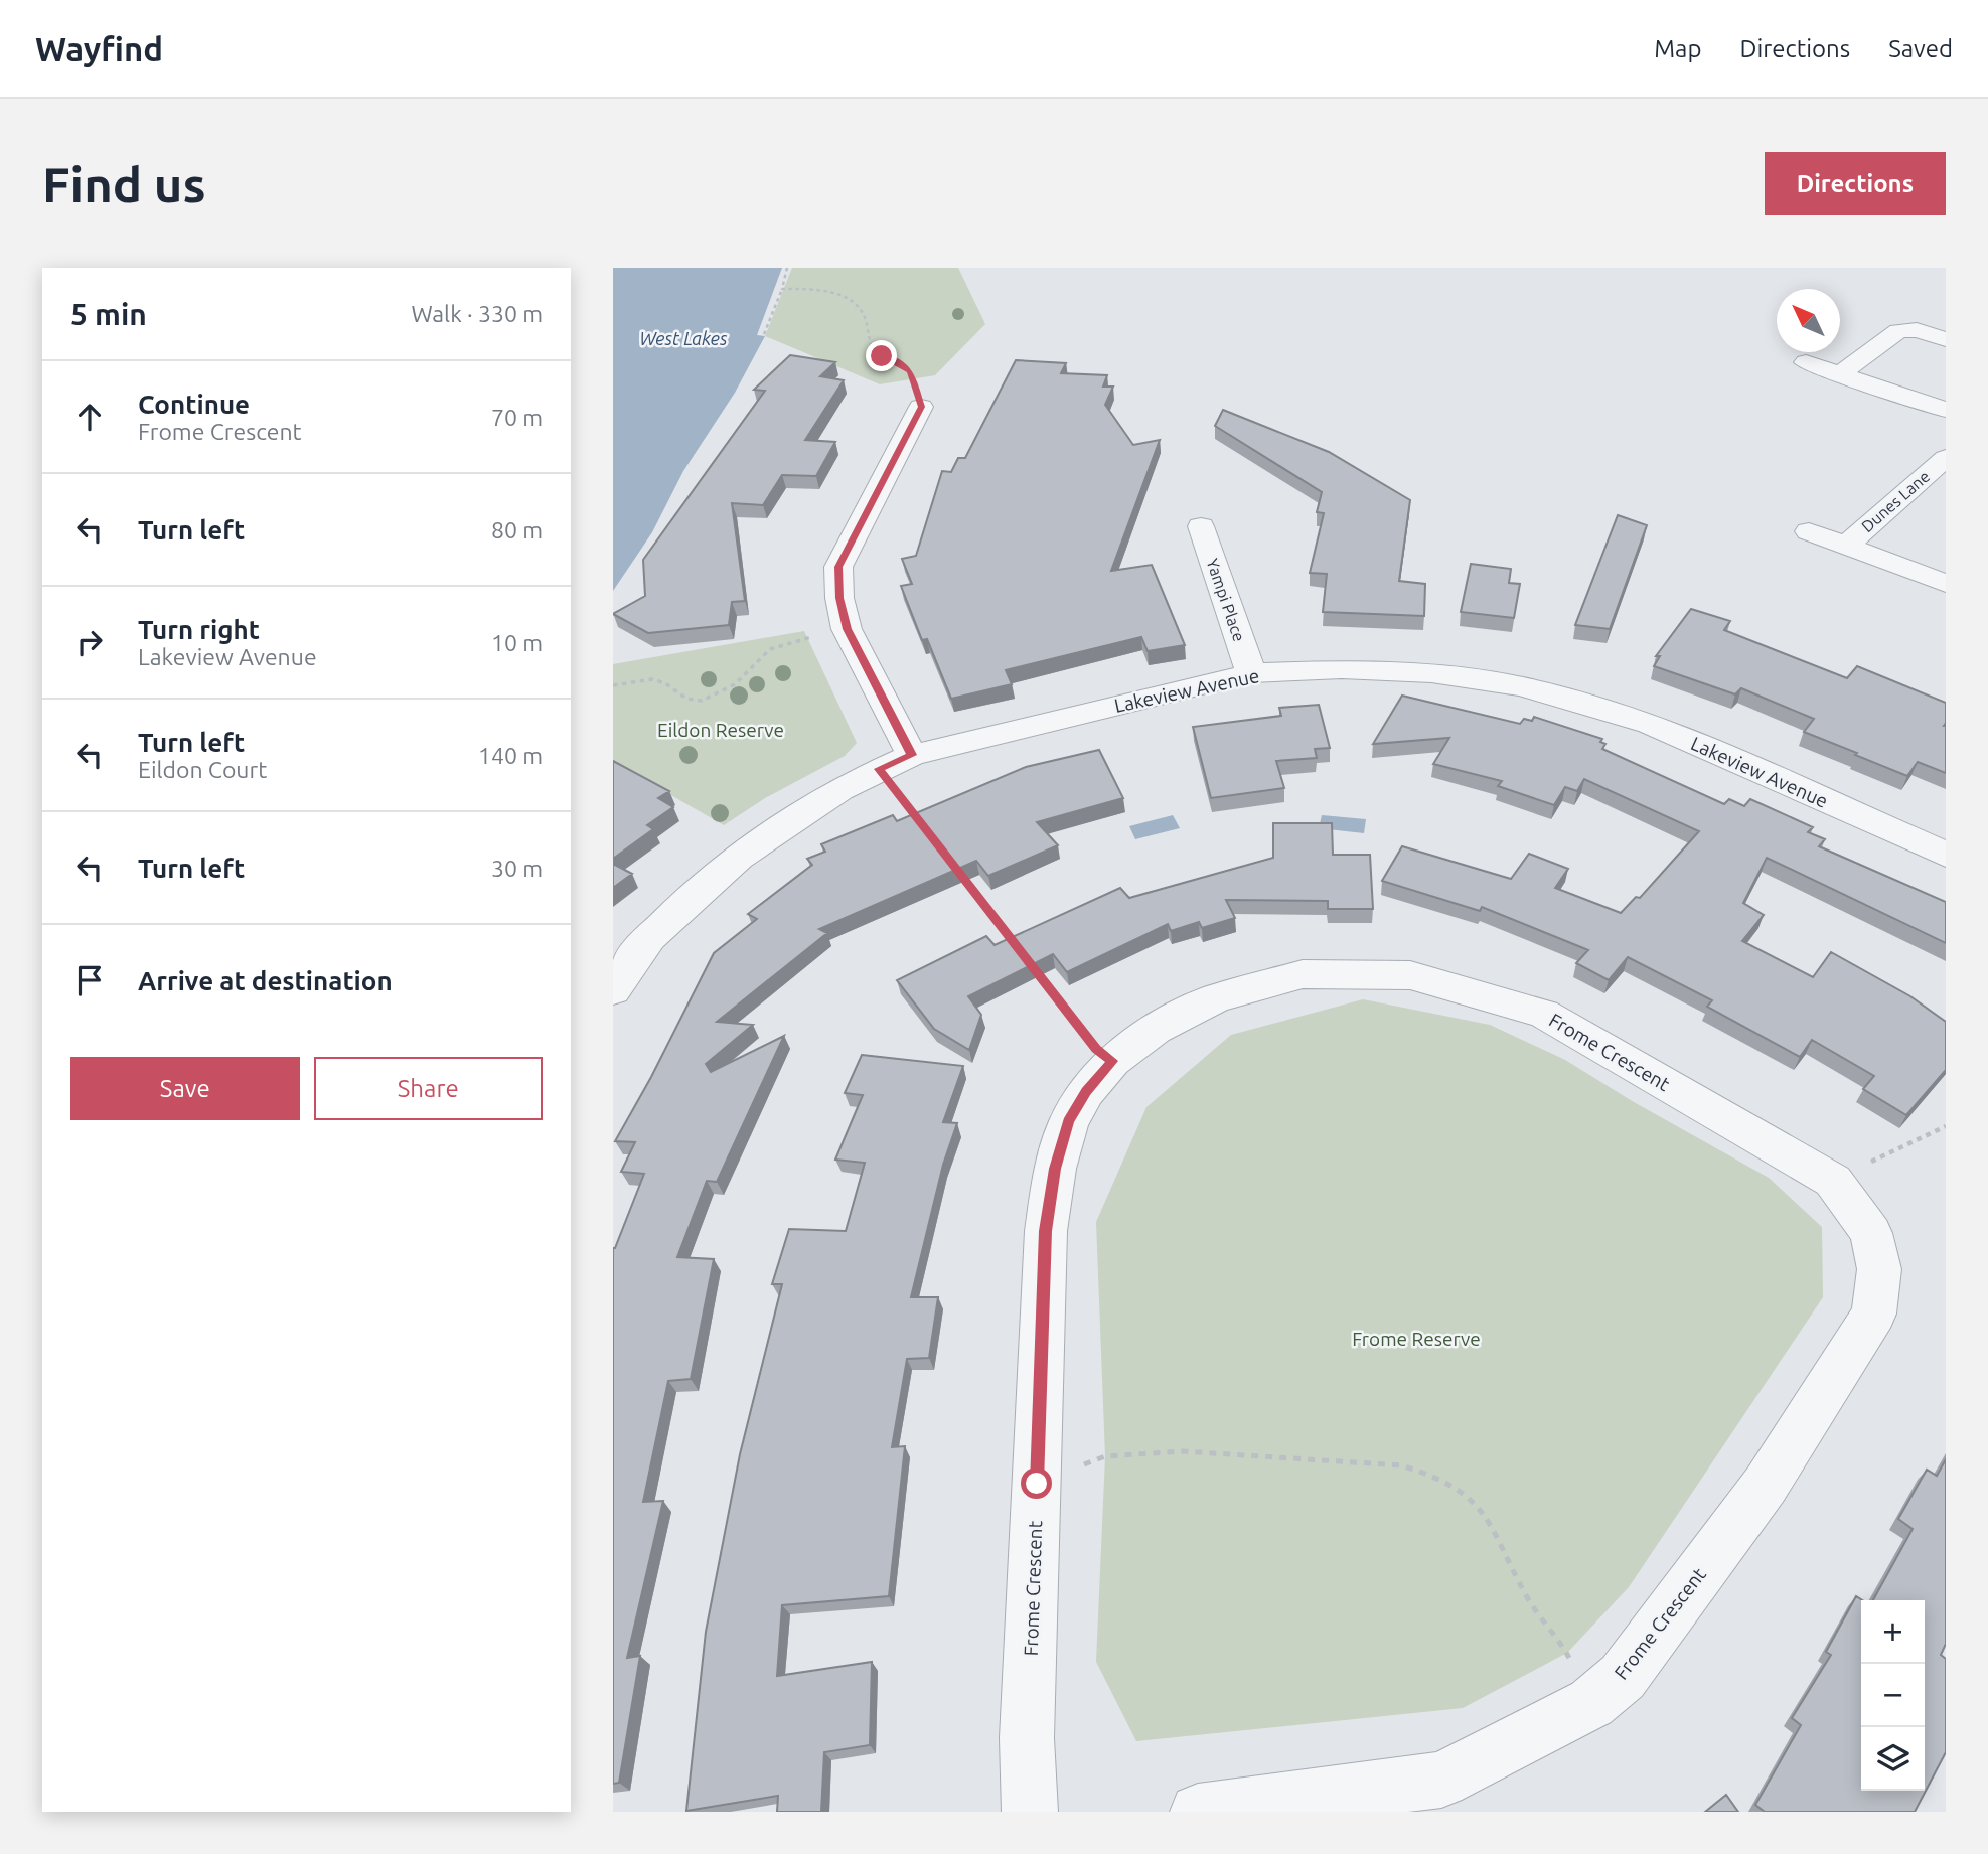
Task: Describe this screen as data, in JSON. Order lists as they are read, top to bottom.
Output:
{
  "streets": {
    "street": [
      "Dunes Lane",
      "Yampi Place",
      "Lakeview Avenue",
      "Frome Crescent"
    ]
  },
  "crossings": [
    ["Yampi Place", "Lakeview Avenue"]
  ],
  "water": ["West Lakes"],
  "parks": ["Eildon Reserve", "Frome Reserve"],
  "north": "top left",
  "page": {
    "header": "Wayfind",
    "nav": ["Map", "Directions", "Saved"],
    "buttons": [
      "Directions",
      ["Save", "Share"]
    ],
    "title": "Find us",
    "heading": ["5 min", "Walk · 330 m"],
    "list": [
      ["Continue", "Frome Crescent", "70 m"],
      ["Turn left", "80 m"],
      ["Turn right", "Lakeview Avenue", "10 m"],
      ["Turn left", "Eildon Court", "140 m"],
      ["Turn left", "30 m"],
      "Arrive at destination"
    ],
    "map_buttons": ["+", "−"]
  }
}
